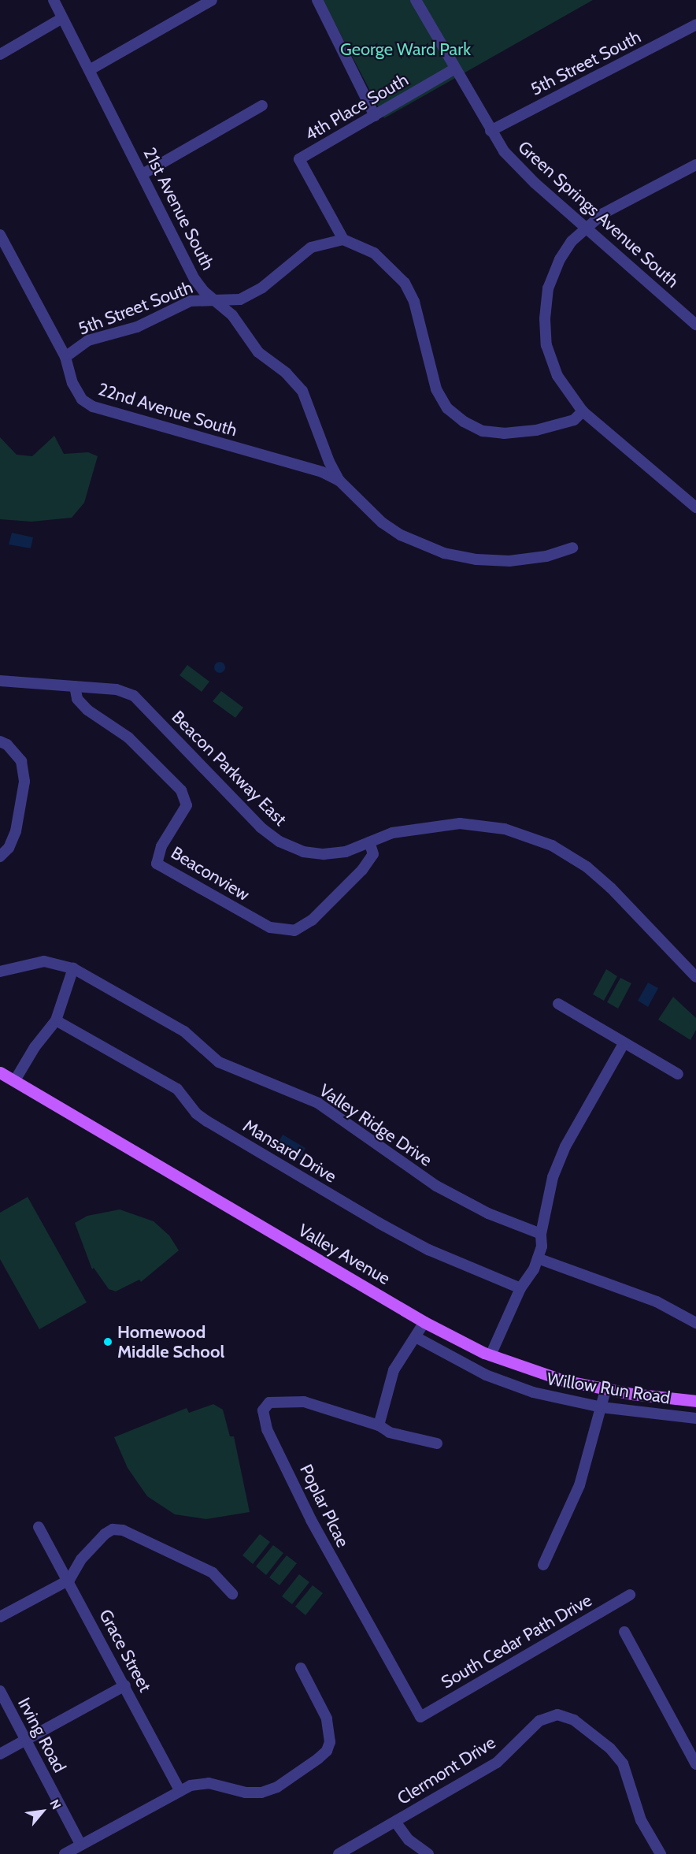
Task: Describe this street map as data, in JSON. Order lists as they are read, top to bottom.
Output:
{
  "streets": {
    "main road": ["Valley Avenue"],
    "street": [
      "5th Street South",
      "4th Place South",
      "21st Avenue South",
      "Green Springs Avenue South",
      "22nd Avenue South",
      "Beacon Parkway East",
      "Beaconview",
      "Valley Ridge Drive",
      "Mansard Drive",
      "Willow Run Road",
      "Poplar Plcae",
      "South Cedar Path Drive",
      "Grace Street",
      "Irving Road",
      "Clermont Drive"
    ]
  },
  "crossings": [
    ["5th Street South", "4th Place South"],
    ["5th Street South", "21st Avenue South"],
    ["5th Street South", "Green Springs Avenue South"],
    ["5th Street South", "22nd Avenue South"],
    ["4th Place South", "Green Springs Avenue South"],
    ["21st Avenue South", "22nd Avenue South"],
    ["Beacon Parkway East", "Beaconview"],
    ["Poplar Plcae", "South Cedar Path Drive"]
  ],
  "parks": ["George Ward Park"],
  "places": ["Homewood Middle School"],
  "north": "top right"
}
